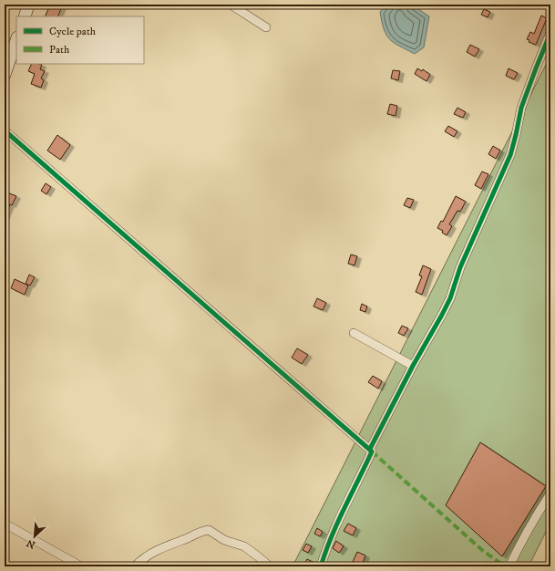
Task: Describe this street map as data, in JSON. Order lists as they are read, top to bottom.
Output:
{
  "legend": ["Cycle path", "Path"],
  "north": "bottom left"
}
